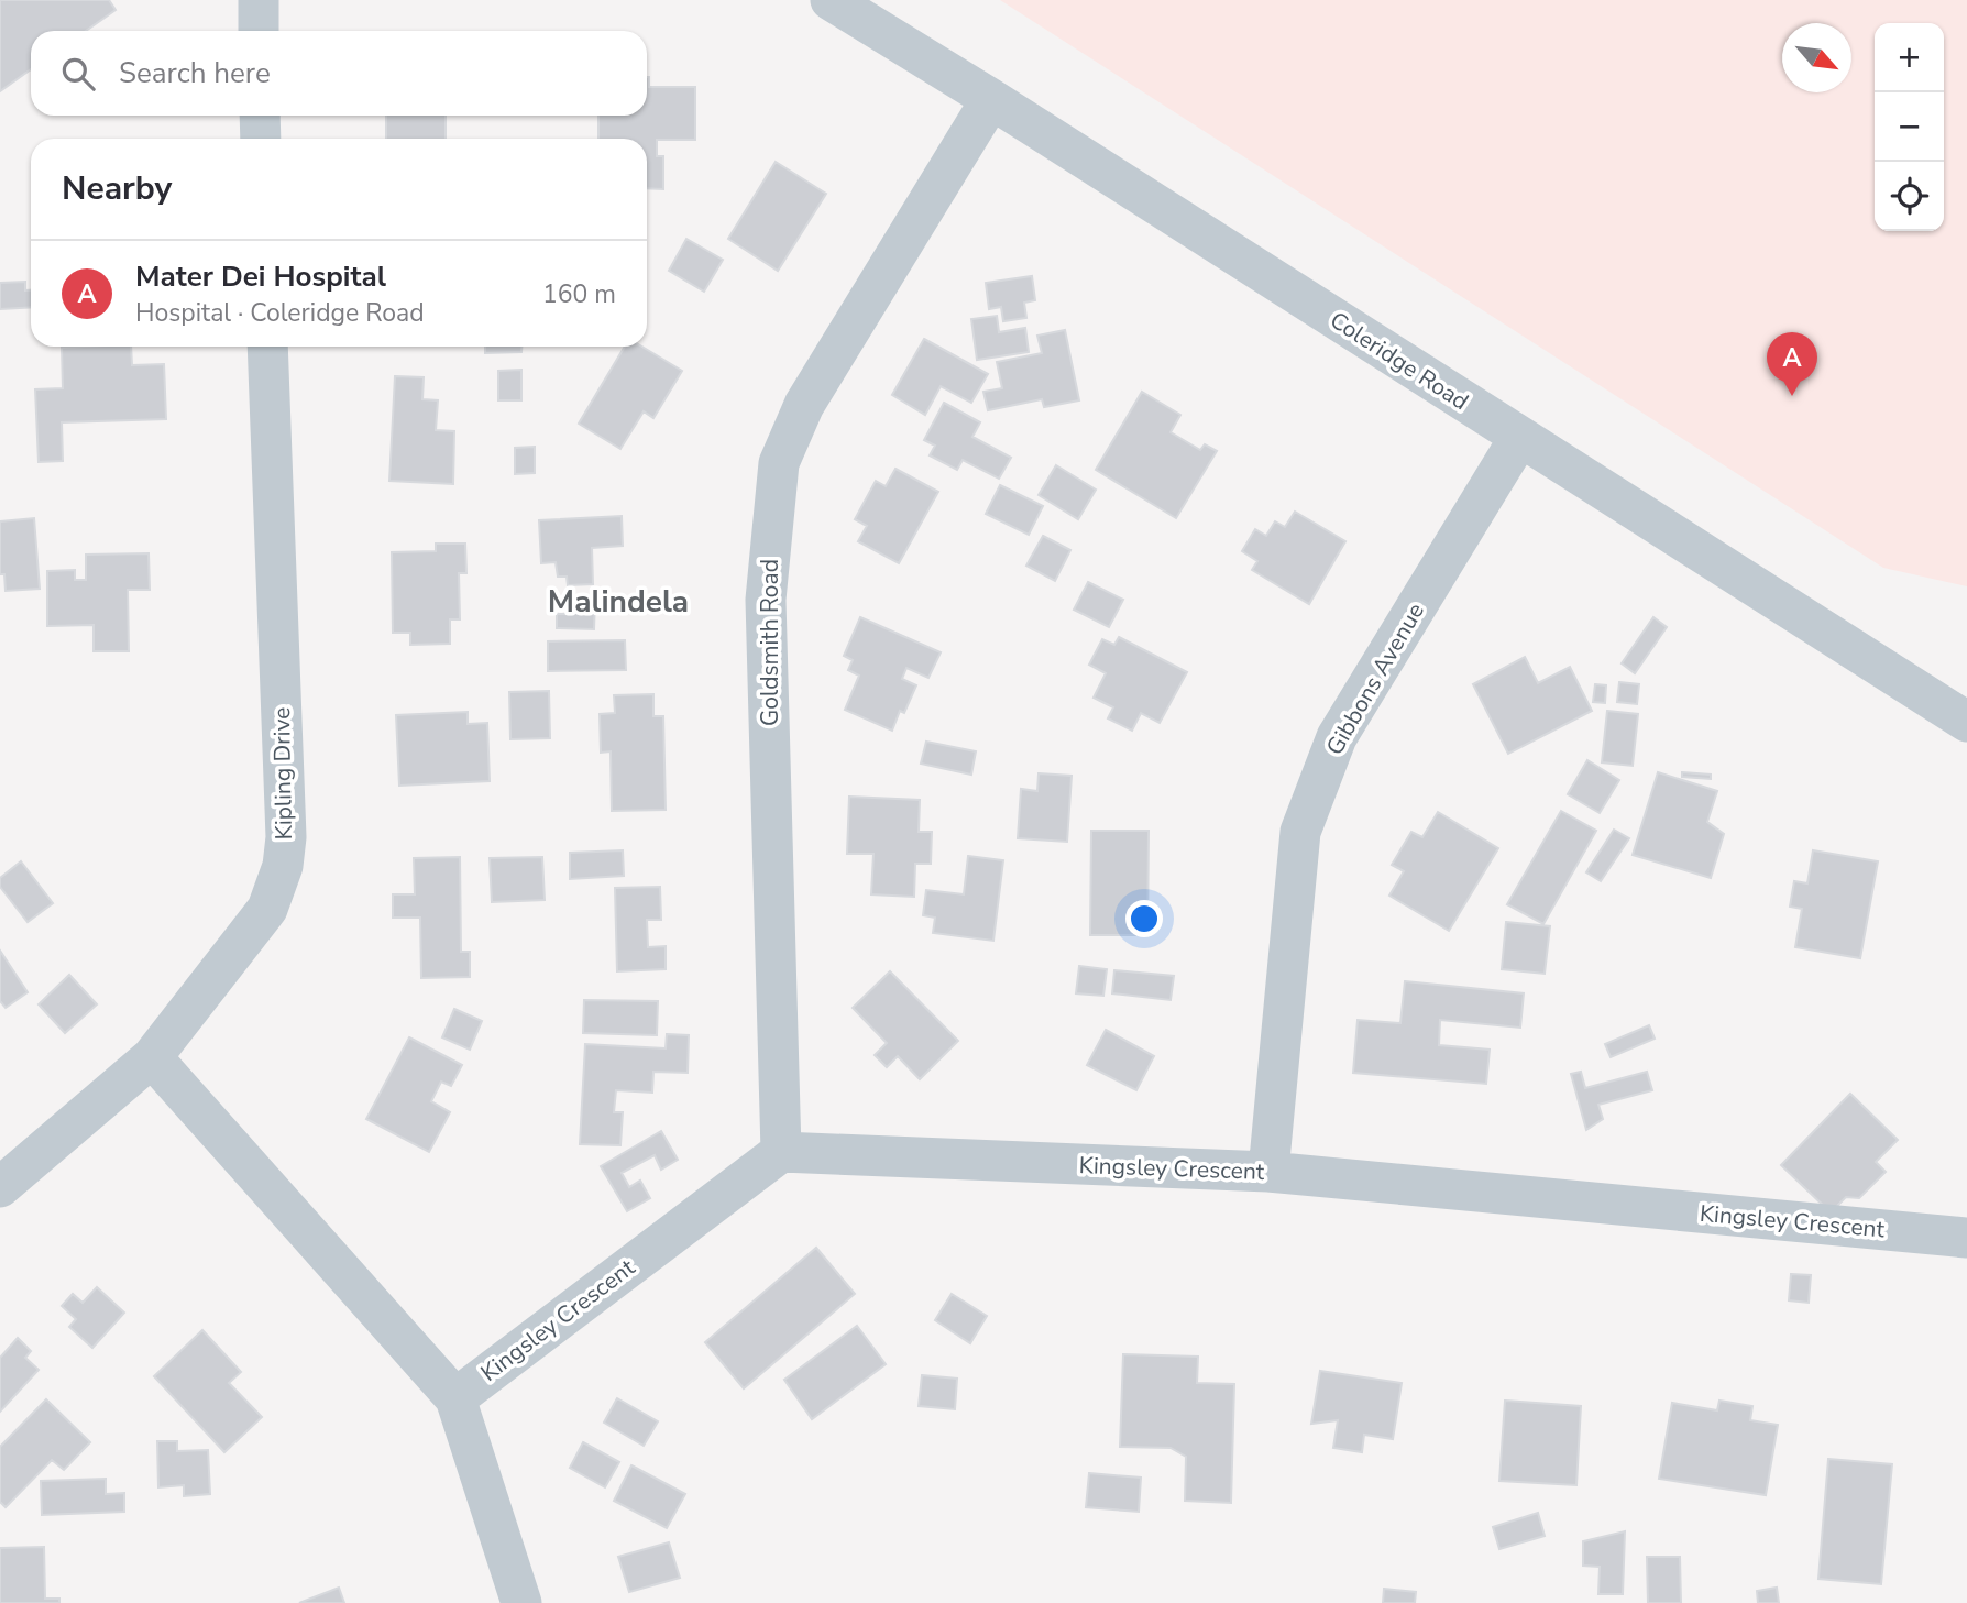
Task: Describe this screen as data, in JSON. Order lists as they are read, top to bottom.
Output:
{
  "streets": {
    "street": [
      "Coleridge Road",
      "Goldsmith Road",
      "Gibbons Avenue",
      "Kipling Drive",
      "Kingsley Crescent"
    ]
  },
  "crossings": [
    ["Coleridge Road", "Goldsmith Road"],
    ["Coleridge Road", "Gibbons Avenue"],
    ["Goldsmith Road", "Kingsley Crescent"],
    ["Gibbons Avenue", "Kingsley Crescent"]
  ],
  "districts": ["Malindela"],
  "north": "bottom right",
  "page": {
    "map_buttons": ["+", "−"],
    "search": "Search here",
    "heading": "Nearby",
    "list": [
      {
        "mark": "A",
        "name": "Mater Dei Hospital",
        "note": "Hospital · Coleridge Road",
        "value": "160 m"
      }
    ],
    "pins": "A"
  }
}
